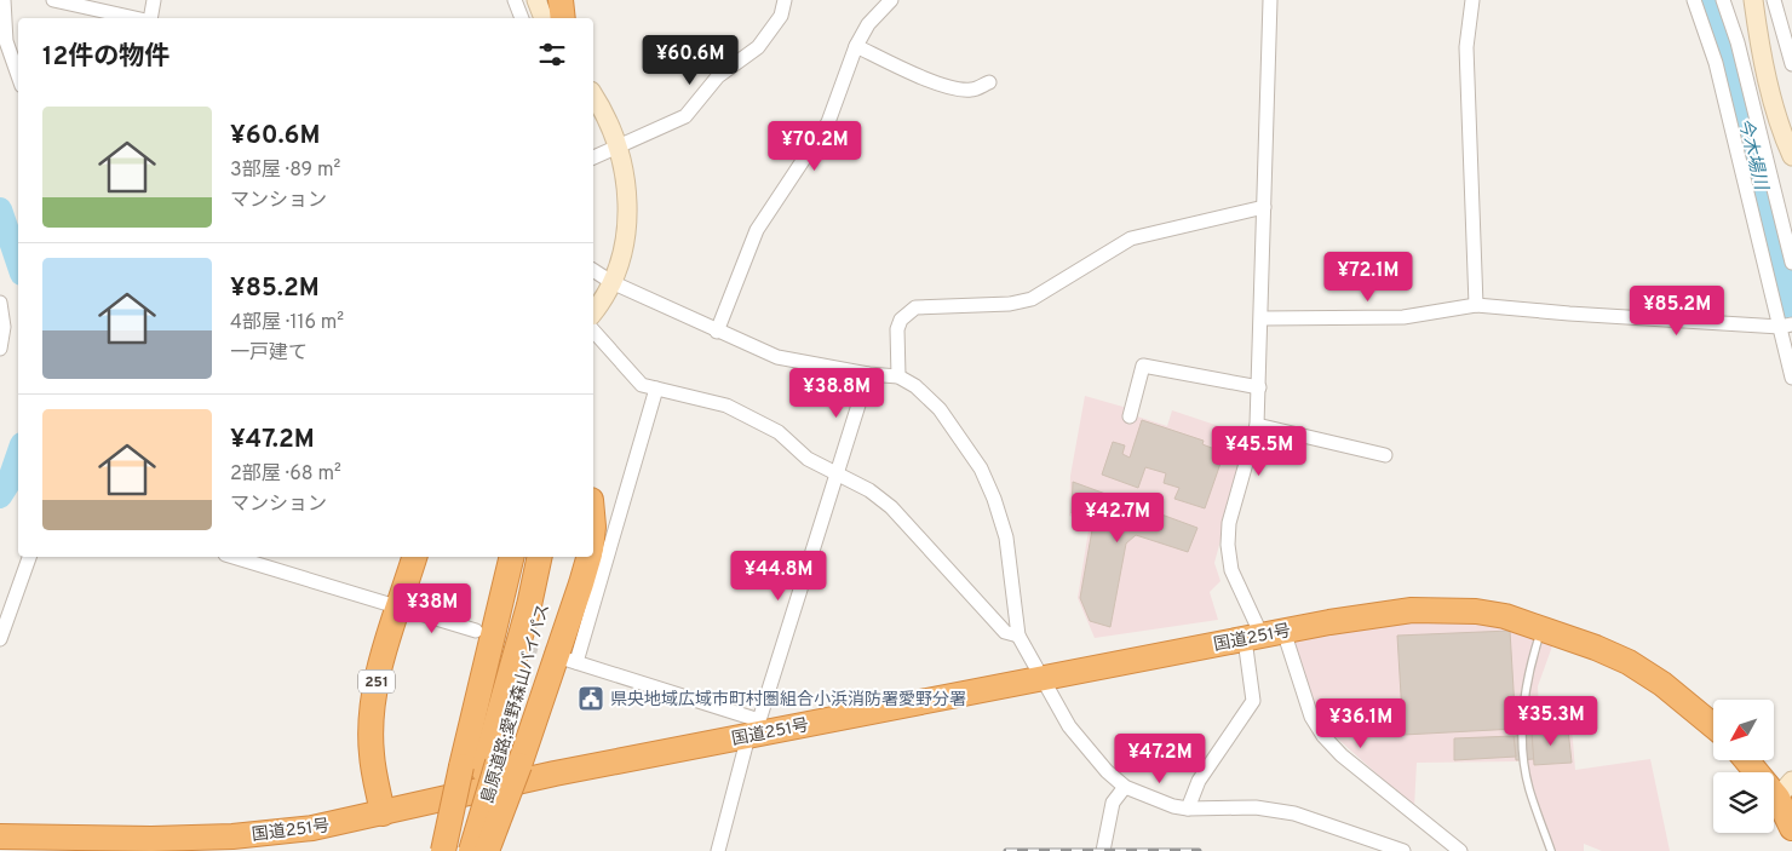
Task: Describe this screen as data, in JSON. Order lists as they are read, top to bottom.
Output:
{
  "streets": {
    "highway": ["国道251号", "251", "島原道路;愛野森山バイパス"]
  },
  "crossings": [
    ["国道251号", "251"]
  ],
  "water": ["今木場川"],
  "places": {
    "public building": ["県央地域広域市町村圏組合小浜消防署愛野分署"]
  },
  "north": "bottom left",
  "page": {
    "heading": "12件の物件",
    "price": [
      "¥60.6M",
      "¥70.2M",
      "¥72.1M",
      "¥85.2M",
      "¥38.8M",
      "¥45.5M",
      "¥42.7M",
      "¥44.8M",
      "¥38M",
      "¥35.3M",
      "¥36.1M",
      "¥47.2M"
    ],
    "list": [
      {
        "name": "¥60.6M",
        "note": "3部屋 · 89 m² · マンション"
      },
      {
        "name": "¥85.2M",
        "note": "4部屋 · 116 m² · 一戸建て"
      },
      {
        "name": "¥47.2M",
        "note": "2部屋 · 68 m² · マンション"
      }
    ]
  }
}
